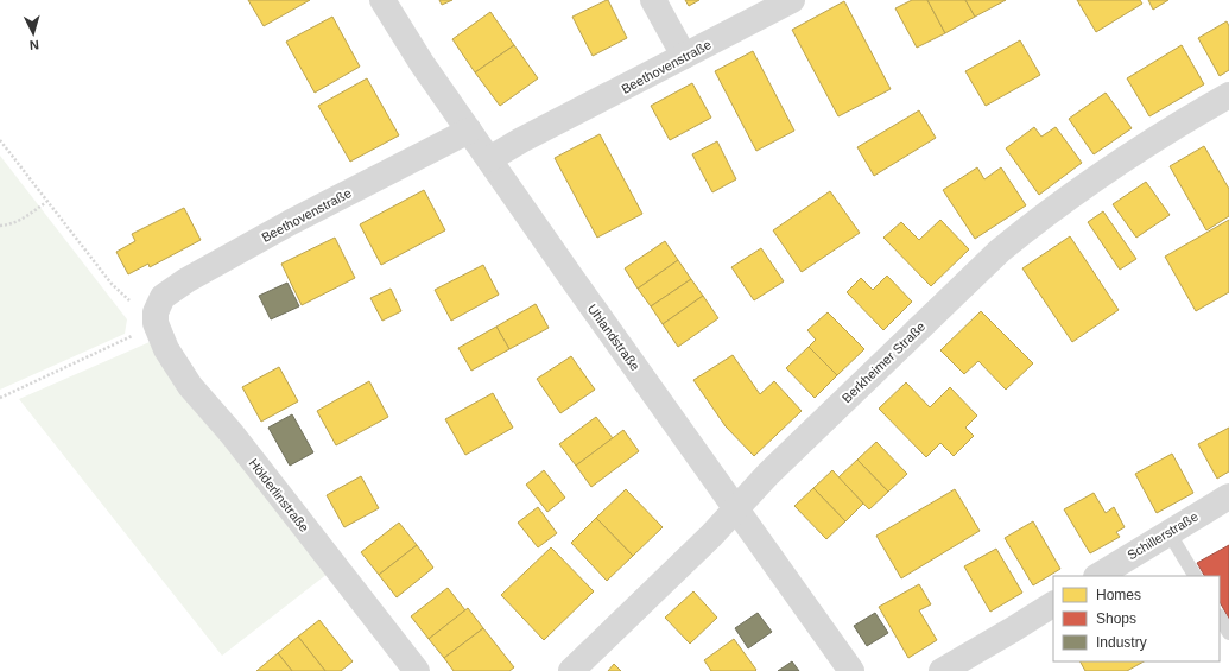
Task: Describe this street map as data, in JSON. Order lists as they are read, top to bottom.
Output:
{
  "streets": {
    "street": [
      "Beethovenstraße",
      "Uhlandstraße",
      "Berkheimer Straße",
      "Hölderlinstraße",
      "Schillerstraße"
    ]
  },
  "crossings": [
    ["Beethovenstraße", "Uhlandstraße"],
    ["Beethovenstraße", "Hölderlinstraße"],
    ["Uhlandstraße", "Berkheimer Straße"]
  ],
  "legend": ["Homes", "Shops", "Industry"],
  "north": "bottom"
}
